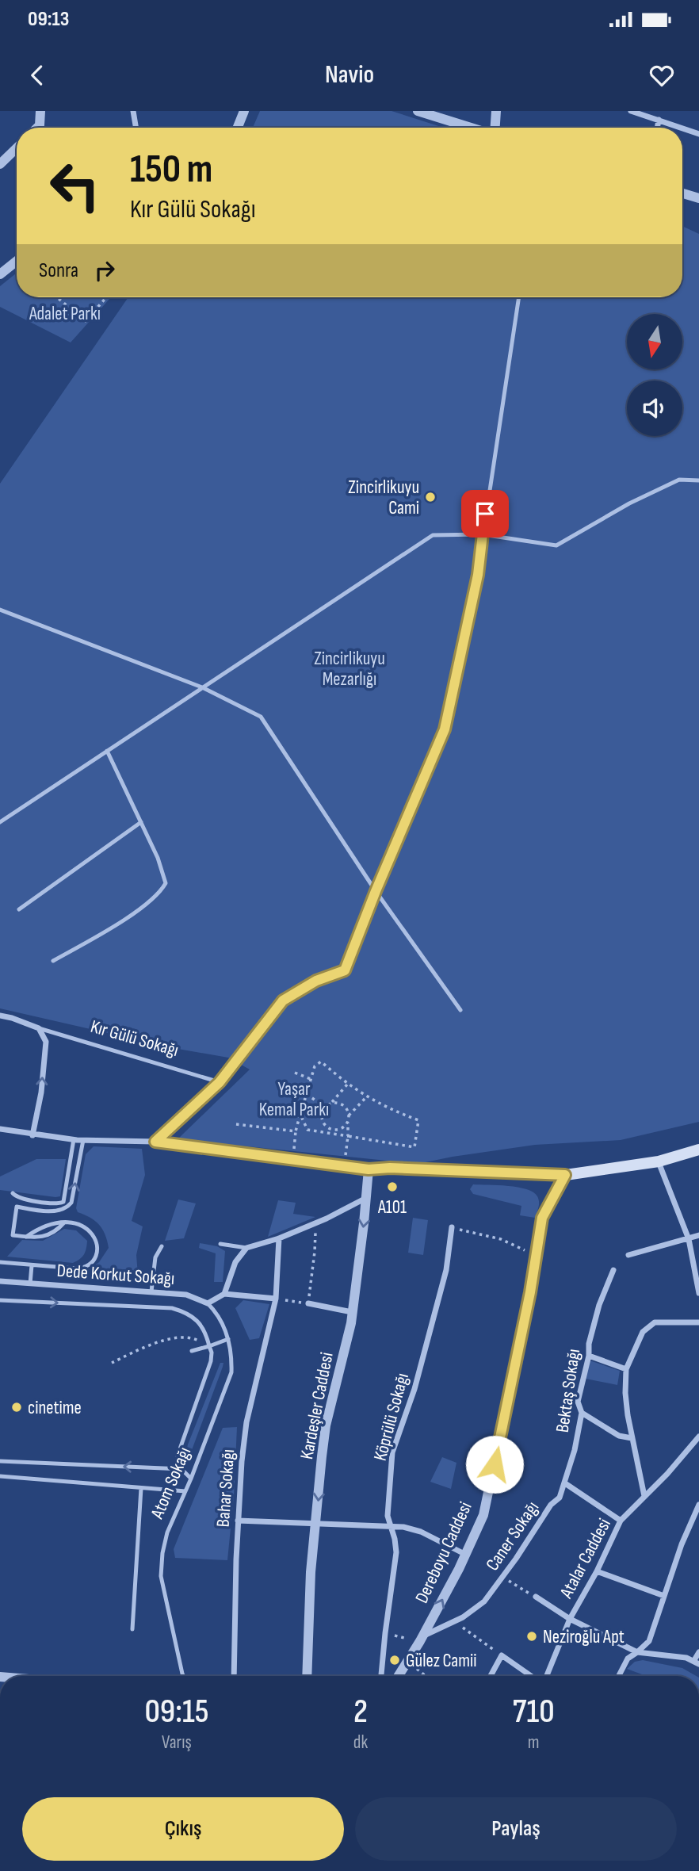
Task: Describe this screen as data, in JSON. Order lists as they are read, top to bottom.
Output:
{
  "streets": {
    "street": [
      "Dede Korkut Sokağı",
      "Bektaş Sokağı",
      "Kardeşler Caddesi",
      "Köprülü Sokağı",
      "Bahar Sokağı",
      "Caner Sokağı",
      "Dereboyu Caddesi",
      "Atalar Caddesi"
    ],
    "lane": ["Kır Gülü Sokağı", "Atom Sokağı"]
  },
  "crossings": [
    ["Dede Korkut Sokağı", "Atom Sokağı"],
    ["Bektaş Sokağı", "Caner Sokağı"],
    ["Caner Sokağı", "Dereboyu Caddesi"]
  ],
  "one_way": ["Kardeşler Caddesi"],
  "parks": ["Adalet Parkı", "Zincirlikuyu Mezarlığı", "Yaşar Kemal Parkı"],
  "places": [
    "Zincirlikuyu Cami",
    "A101",
    "cinetime",
    "Neziroğlu Apt",
    "Gülez Camii"
  ],
  "north": "bottom",
  "page": {
    "status": "09:13",
    "header": "Navio",
    "turn": ["150 m", "Kır Gülü Sokağı"],
    "then": "Sonra",
    "eta": [
      "09:15",
      "Varış",
      "2",
      "dk",
      "710",
      "m"
    ],
    "buttons": ["Çıkış", "Paylaş"]
  }
}
